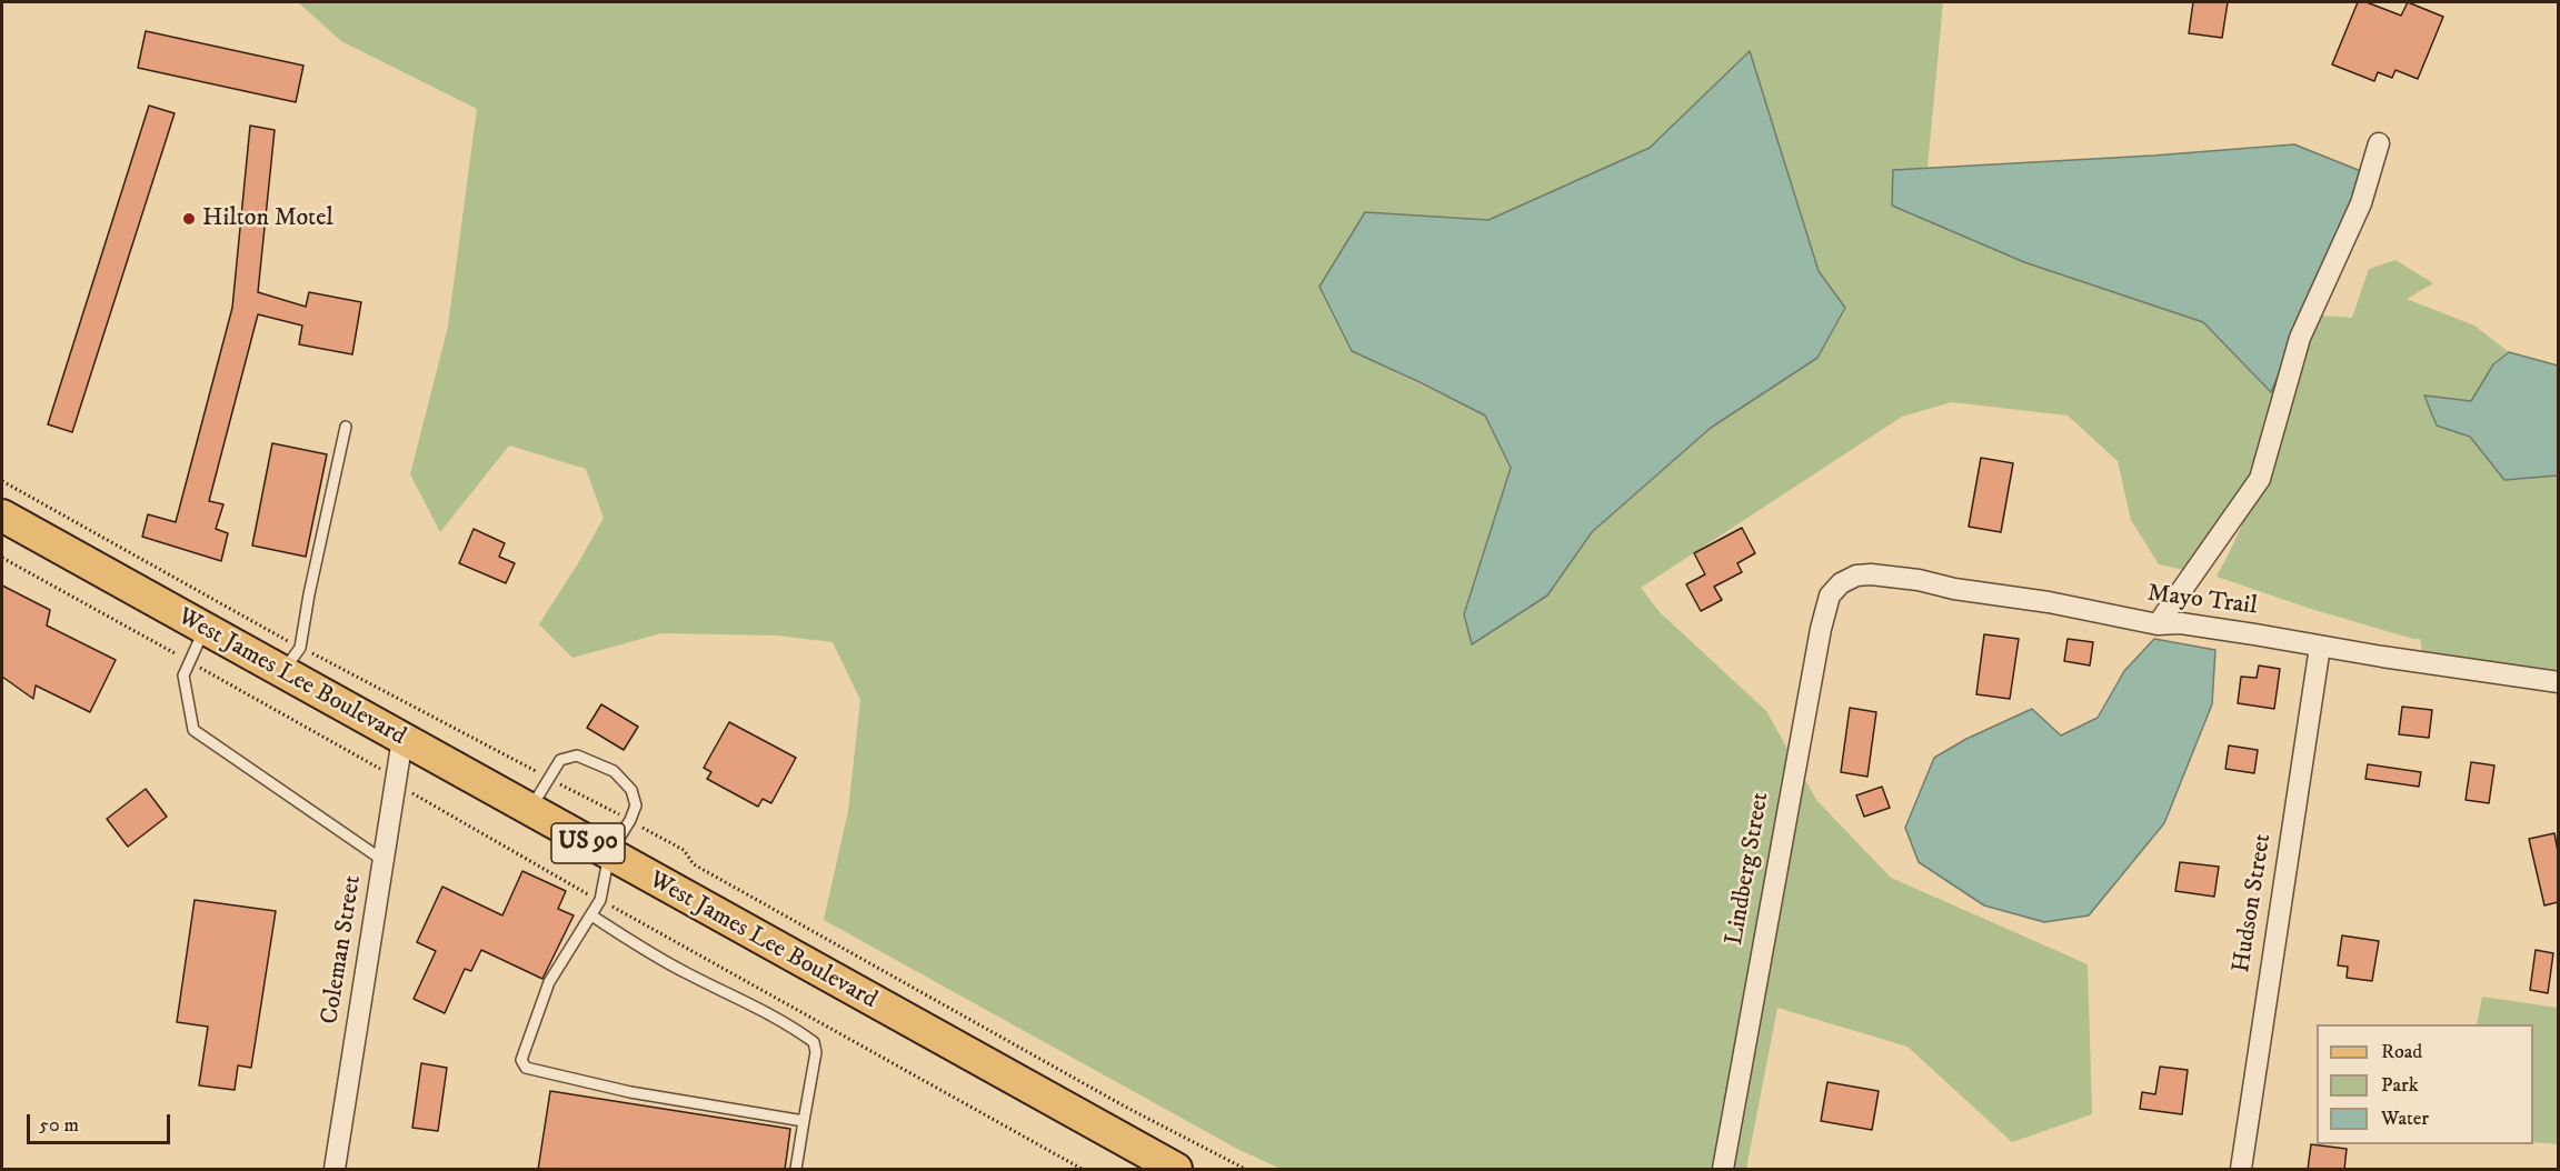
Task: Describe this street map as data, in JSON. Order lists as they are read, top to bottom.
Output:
{
  "streets": {
    "main road": ["West James Lee Boulevard", "US 90"],
    "street": [
      "Mayo Trail",
      "Lindberg Street",
      "Hudson Street",
      "Coleman Street"
    ]
  },
  "crossings": [
    ["Mayo Trail", "Lindberg Street"],
    ["Mayo Trail", "Hudson Street"],
    ["West James Lee Boulevard", "Coleman Street"]
  ],
  "places": ["Hilton Motel"],
  "legend": ["Road", "Park", "Water"],
  "scale_bar": "50 m"
}
